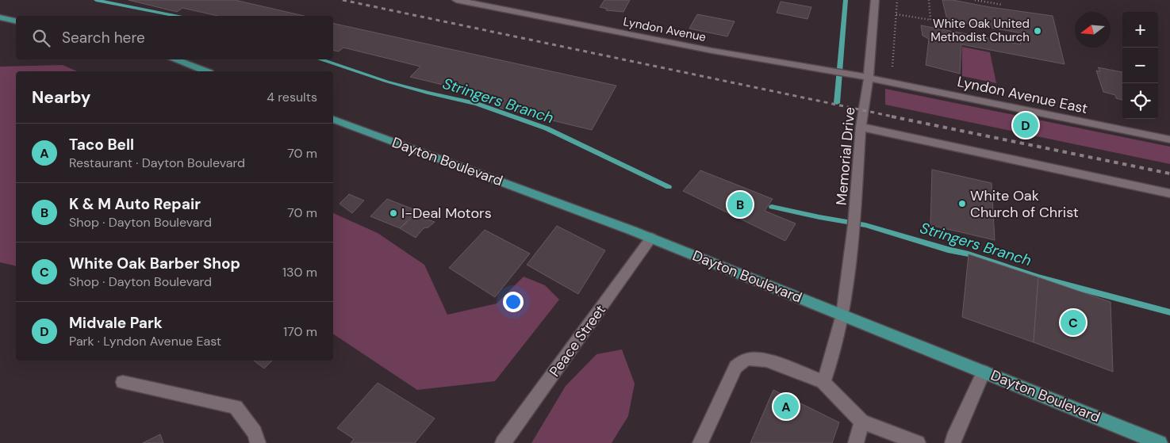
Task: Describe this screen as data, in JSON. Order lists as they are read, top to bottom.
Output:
{
  "streets": {
    "main road": ["Dayton Boulevard"],
    "street": [
      "Lyndon Avenue",
      "Lyndon Avenue East",
      "Memorial Drive",
      "Peace Street"
    ]
  },
  "crossings": [
    ["Lyndon Avenue", "Lyndon Avenue East"],
    ["Lyndon Avenue", "Memorial Drive"],
    ["Lyndon Avenue East", "Memorial Drive"],
    ["Memorial Drive", "Dayton Boulevard"],
    ["Dayton Boulevard", "Peace Street"]
  ],
  "water": ["Stringers Branch"],
  "places": ["White Oak United Methodist Church", "White Oak Church of Christ", "I-Deal Motors"],
  "north": "left",
  "page": {
    "map_buttons": ["+", "−"],
    "search": "Search here",
    "heading": ["Nearby", "4 results"],
    "pins": [
      "D",
      "B",
      "C",
      "A"
    ],
    "list": [
      {
        "mark": "A",
        "name": "Taco Bell",
        "note": "Restaurant · Dayton Boulevard",
        "value": "70 m"
      },
      {
        "mark": "B",
        "name": "K & M Auto Repair",
        "note": "Shop · Dayton Boulevard",
        "value": "70 m"
      },
      {
        "mark": "C",
        "name": "White Oak Barber Shop",
        "note": "Shop · Dayton Boulevard",
        "value": "130 m"
      },
      {
        "mark": "D",
        "name": "Midvale Park",
        "note": "Park · Lyndon Avenue East",
        "value": "170 m"
      }
    ]
  }
}
